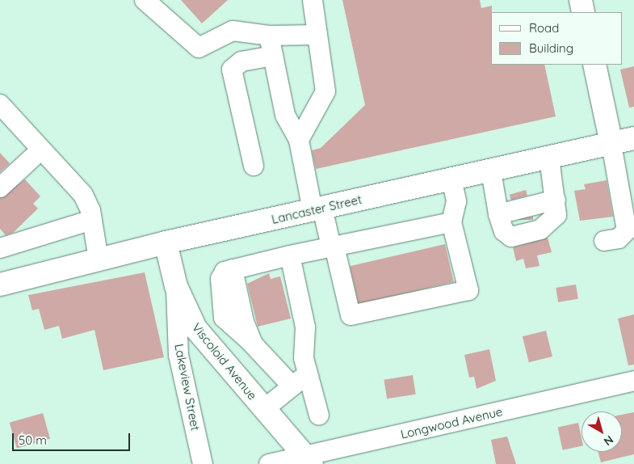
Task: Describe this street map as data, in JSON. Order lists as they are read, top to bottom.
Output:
{
  "streets": {
    "main road": ["Lancaster Street", "Viscoloid Avenue"],
    "street": ["Lakeview Street", "Longwood Avenue"]
  },
  "crossings": [
    ["Lancaster Street", "Viscoloid Avenue"],
    ["Viscoloid Avenue", "Lakeview Street"],
    ["Viscoloid Avenue", "Longwood Avenue"]
  ],
  "legend": ["Road", "Building"],
  "scale_bar": "50 m",
  "north": "bottom right"
}
